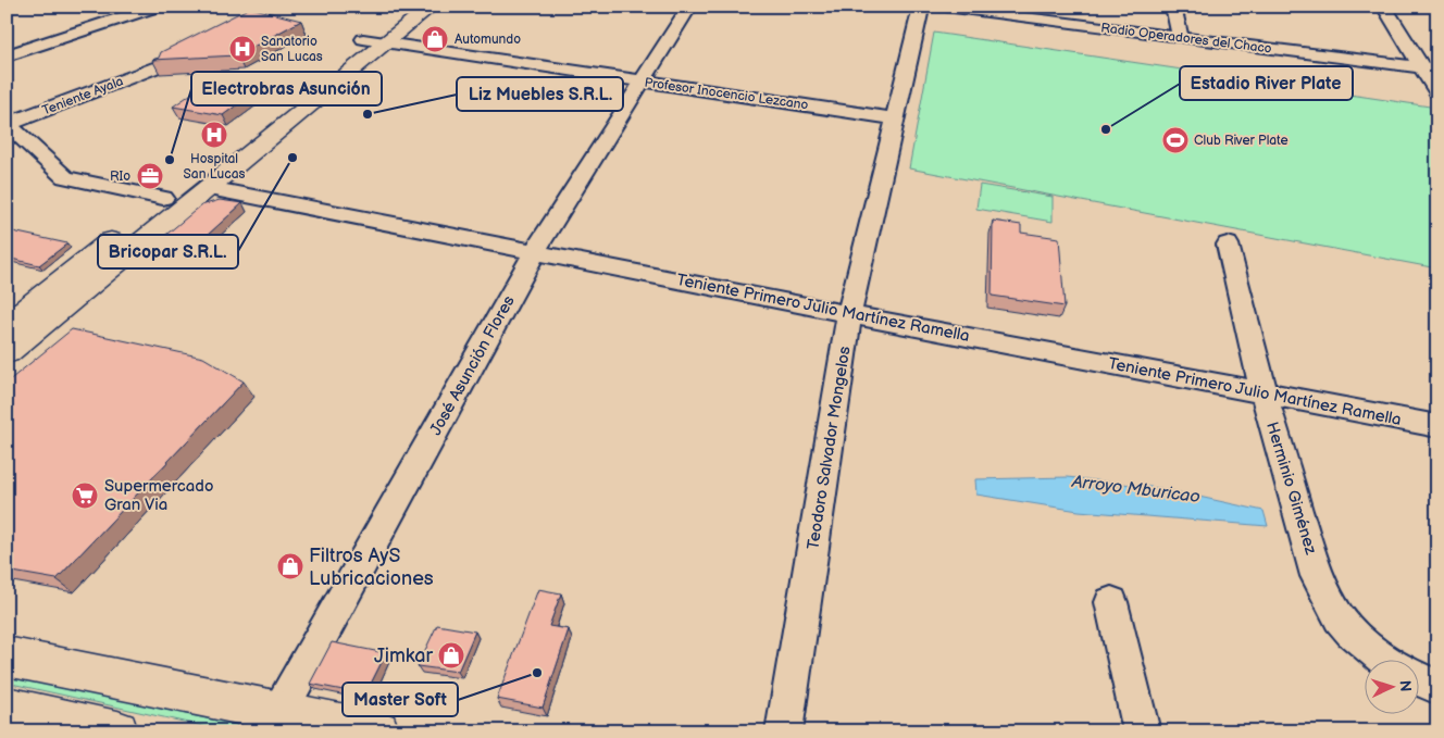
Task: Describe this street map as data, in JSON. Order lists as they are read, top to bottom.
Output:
{
  "streets": {
    "street": [
      "Radio Operadores del Chaco",
      "Profesor Inocencio Lezcano",
      "Teniente Ayala",
      "Teniente Primero Julio Martínez Ramella",
      "José Asunción Flores",
      "Teodoro Salvador Mongelos",
      "Herminio Giménez"
    ]
  },
  "crossings": [
    ["Profesor Inocencio Lezcano", "José Asunción Flores"],
    ["Profesor Inocencio Lezcano", "Teodoro Salvador Mongelos"],
    ["Teniente Primero Julio Martínez Ramella", "José Asunción Flores"],
    ["Teniente Primero Julio Martínez Ramella", "Teodoro Salvador Mongelos"],
    ["Teniente Primero Julio Martínez Ramella", "Herminio Giménez"]
  ],
  "water": ["Arroyo Mburicao"],
  "places": {
    "shop": ["Automundo", "Filtros AyS Lubricaciones", "Jimkar"],
    "hospital": ["Sanatorio San Lucas", "Hospital San Lucas"],
    "other": [
      "Liz Muebles S.R.L.",
      "Estadio River Plate",
      "Bricopar S.R.L.",
      "Electrobras Asunción",
      "Master Soft"
    ],
    "sports": ["Club River Plate"],
    "office": ["RIo"],
    "supermarket": ["Supermercado Gran Via"]
  },
  "north": "right"
}
